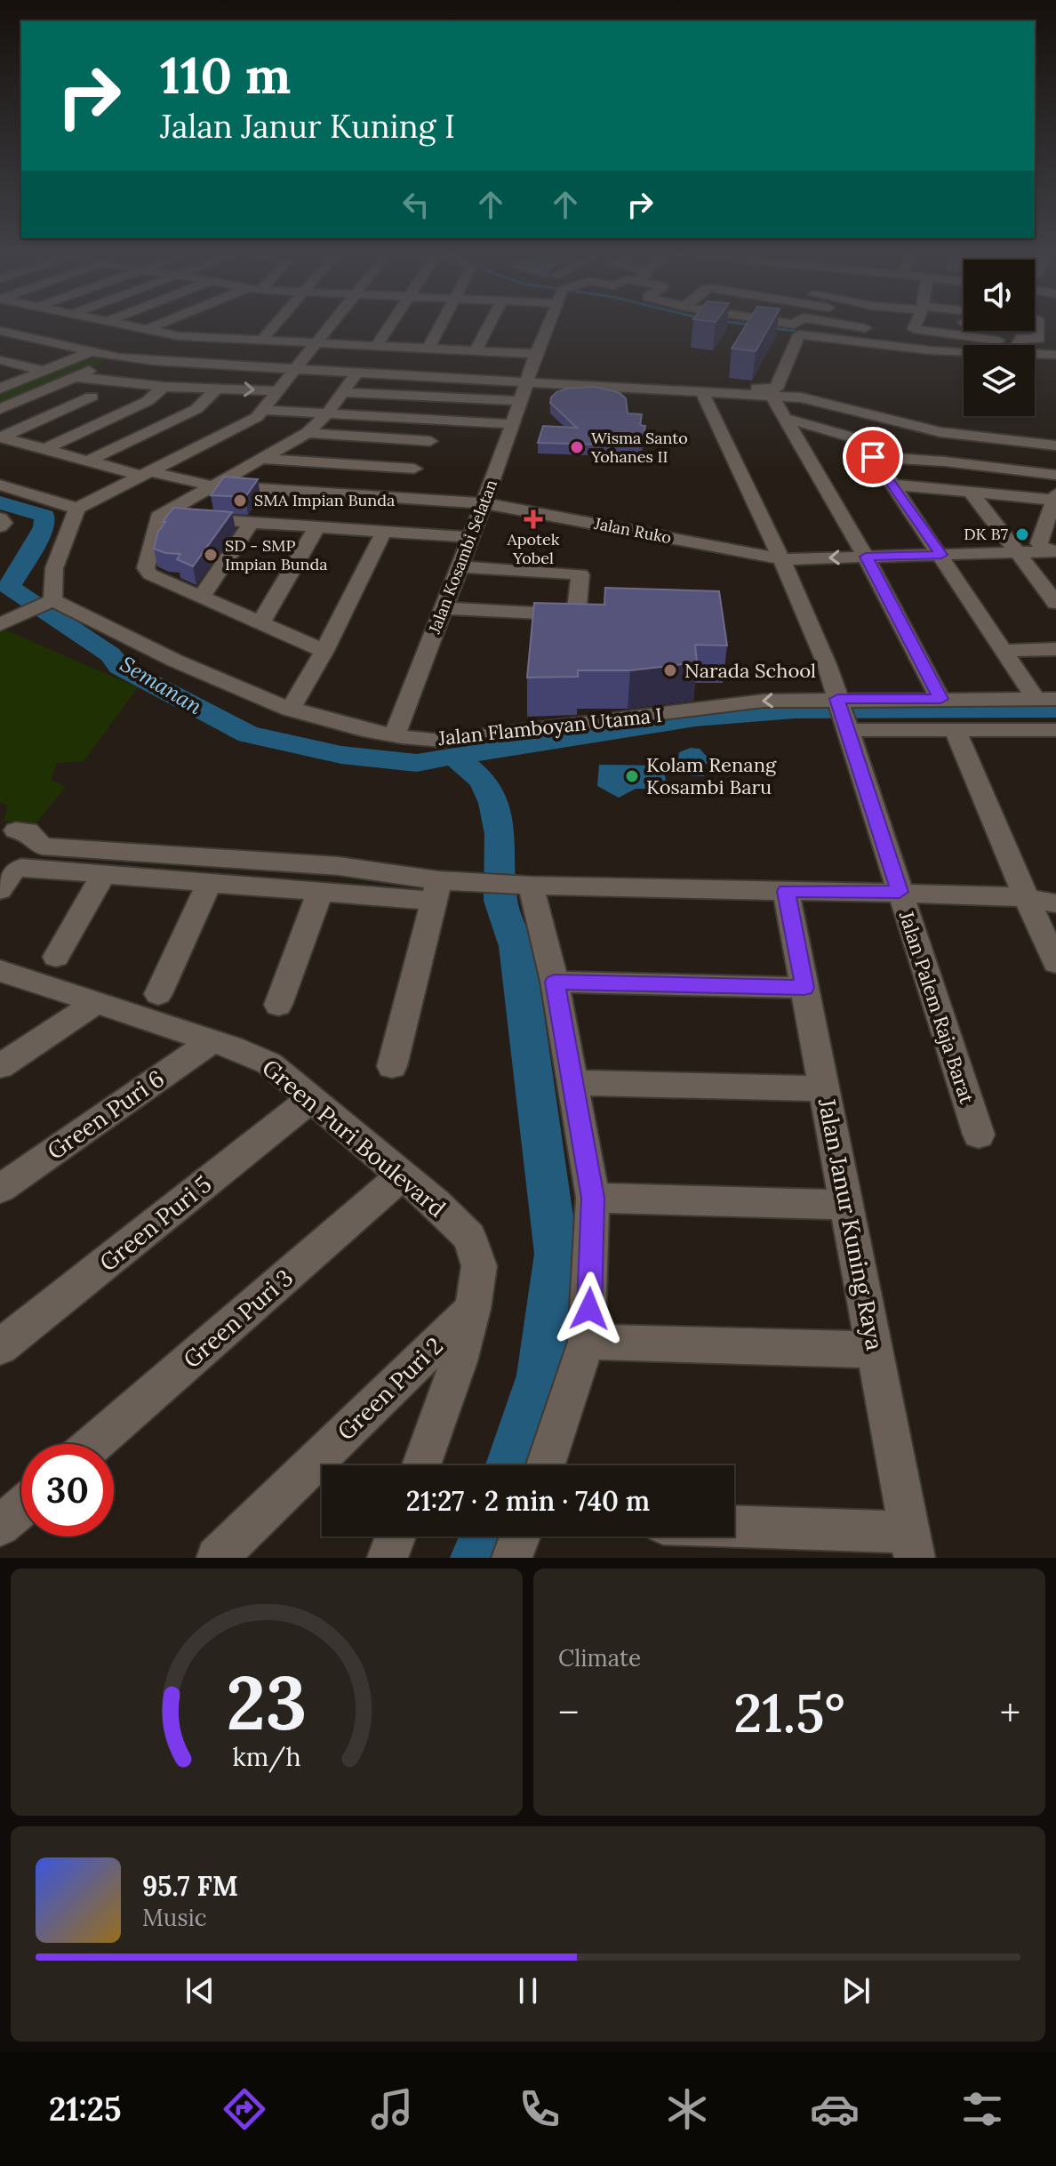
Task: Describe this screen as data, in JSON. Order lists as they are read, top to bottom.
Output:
{
  "streets": {
    "street": [
      "Jalan Ruko",
      "Jalan Kosambi Selatan",
      "Jalan Flamboyan Utama I",
      "Jalan Palem Raja Barat",
      "Green Puri 6",
      "Green Puri Boulevard",
      "Green Puri 5",
      "Jalan Janur Kuning Raya",
      "Green Puri 3",
      "Green Puri 2"
    ]
  },
  "crossings": [
    ["Jalan Ruko", "Jalan Kosambi Selatan"],
    ["Jalan Ruko", "Jalan Palem Raja Barat"],
    ["Jalan Kosambi Selatan", "Jalan Flamboyan Utama I"],
    ["Jalan Flamboyan Utama I", "Jalan Palem Raja Barat"],
    ["Green Puri 6", "Green Puri Boulevard"],
    ["Green Puri Boulevard", "Green Puri 5"],
    ["Green Puri Boulevard", "Green Puri 3"],
    ["Green Puri Boulevard", "Green Puri 2"]
  ],
  "water": ["Semanan"],
  "places": {
    "other": [
      "Wisma Santo Yohanes II",
      "SMA Impian Bunda",
      "DK B7",
      "SD - SMP Impian Bunda",
      "Narada School",
      "Kolam Renang Kosambi Baru"
    ],
    "health": ["Apotek Yobel"]
  },
  "page": {
    "turn": ["110 m", "Jalan Janur Kuning I"],
    "limit": "30",
    "trip": "21:27 · 2 min · 740 m",
    "tile": "Climate",
    "heat": ["−", "21.5°", "+"],
    "song": ["95.7 FM", "Music"],
    "tabs": "21:25",
    "gauge": ["23", "km/h"]
  }
}
